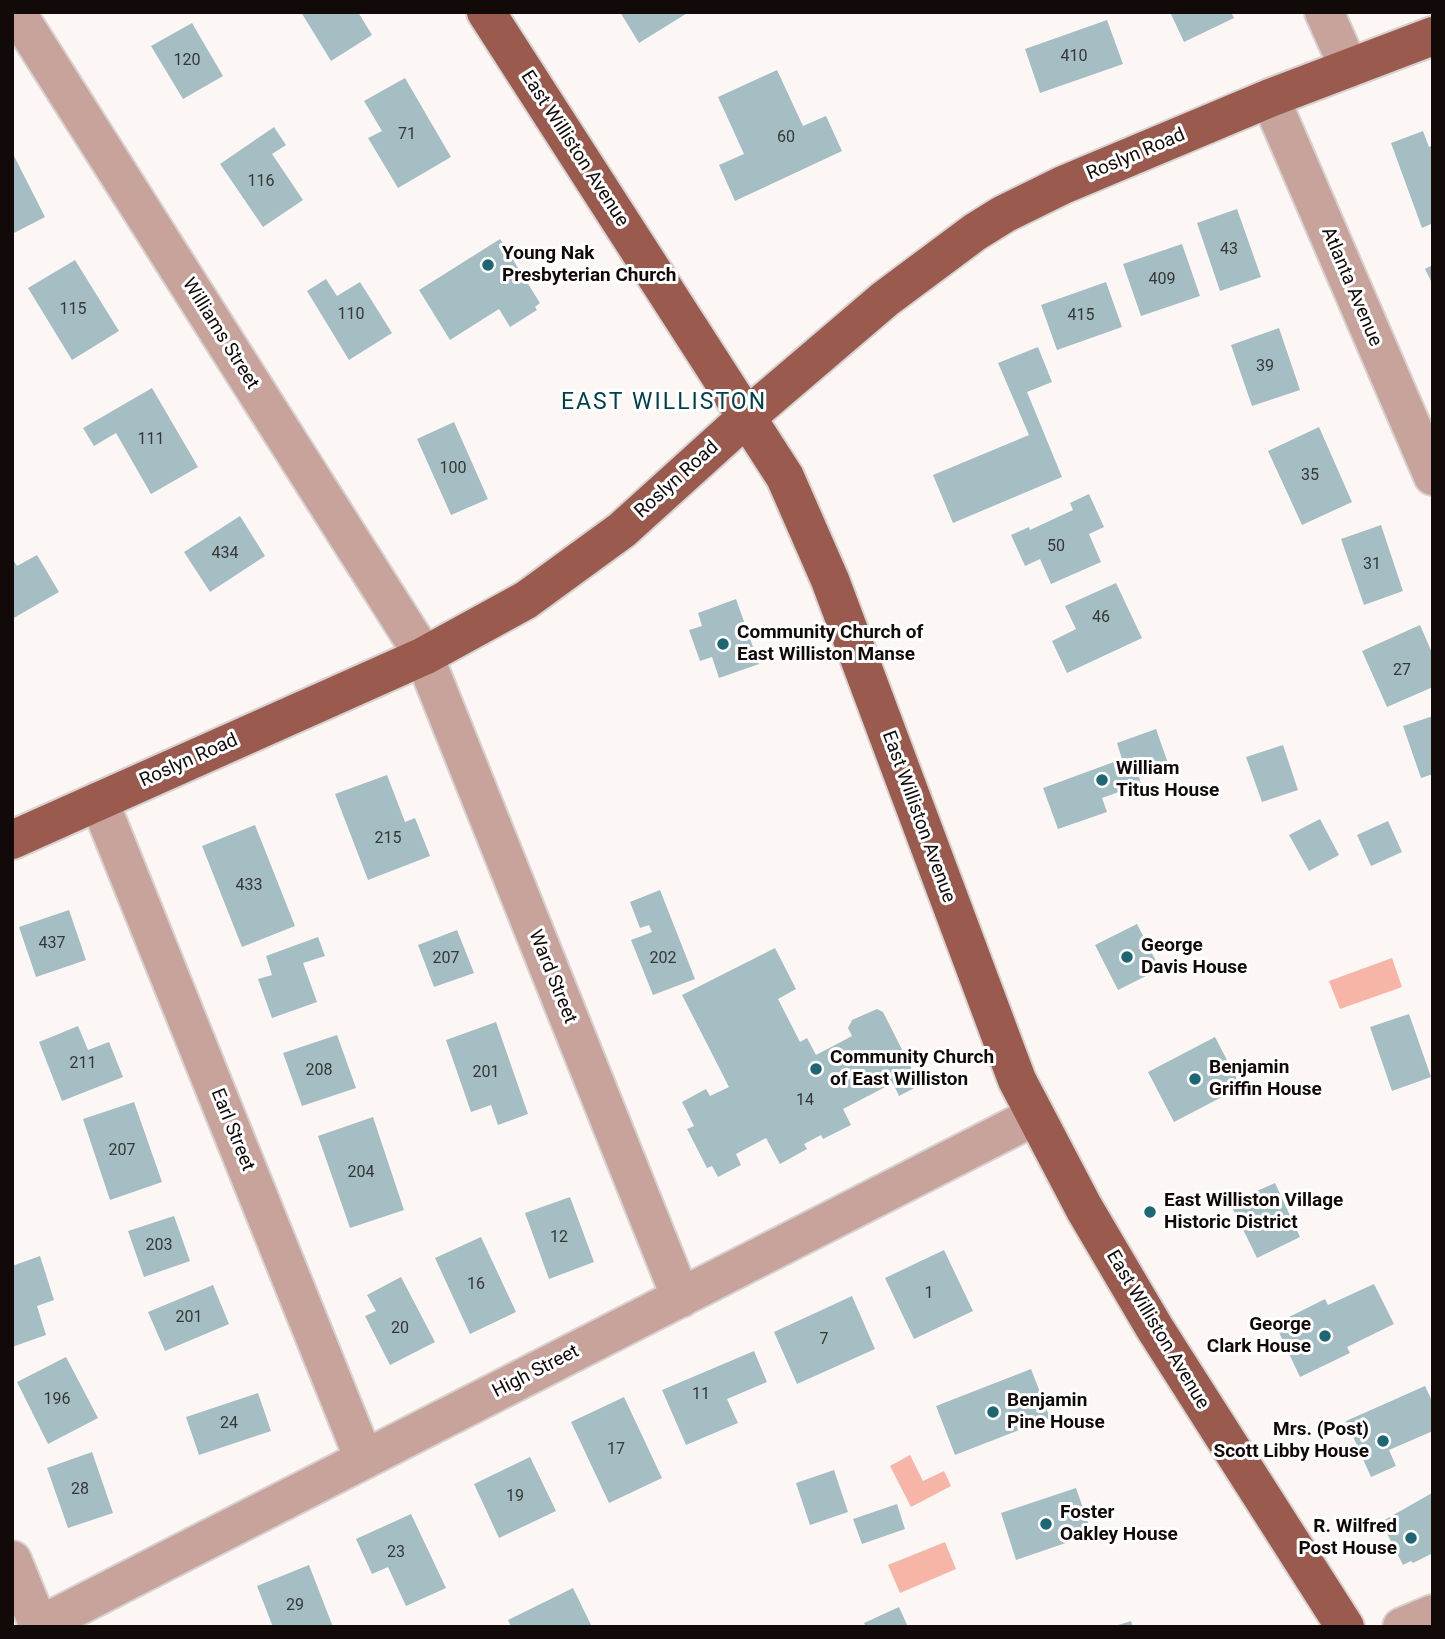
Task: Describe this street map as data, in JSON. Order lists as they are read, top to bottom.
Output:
{
  "streets": {
    "main road": ["East Williston Avenue", "Roslyn Road"],
    "street": [
      "Atlanta Avenue",
      "Williams Street",
      "Ward Street",
      "Earl Street",
      "High Street"
    ]
  },
  "crossings": [
    ["East Williston Avenue", "Roslyn Road"],
    ["East Williston Avenue", "High Street"],
    ["Roslyn Road", "Atlanta Avenue"],
    ["Roslyn Road", "Williams Street"],
    ["Roslyn Road", "Ward Street"],
    ["Roslyn Road", "Earl Street"],
    ["Williams Street", "Ward Street"],
    ["Ward Street", "High Street"],
    ["Earl Street", "High Street"]
  ],
  "districts": ["EAST WILLISTON"],
  "places": [
    "Young Nak Presbyterian Church",
    "Community Church of East Williston Manse",
    "William Titus House",
    "George Davis House",
    "Community Church of East Williston",
    "Benjamin Griffin House",
    "East Williston Village Historic District",
    "George Clark House",
    "Benjamin Pine House",
    "Mrs. (Post) Scott Libby House",
    "Foster Oakley House",
    "R. Wilfred Post House"
  ],
  "house_numbers": [
    "410",
    "120",
    "71",
    "60",
    "116",
    "43",
    "409",
    "115",
    "110",
    "415",
    "39",
    "111",
    "100",
    "35",
    "50",
    "434",
    "31",
    "46",
    "27",
    "215",
    "433",
    "437",
    "207",
    "202",
    "211",
    "208",
    "201",
    "14",
    "207",
    "204",
    "12",
    "203",
    "16",
    "1",
    "201",
    "20",
    "7",
    "11",
    "196",
    "24",
    "17",
    "28",
    "19",
    "23",
    "29"
  ]
}
